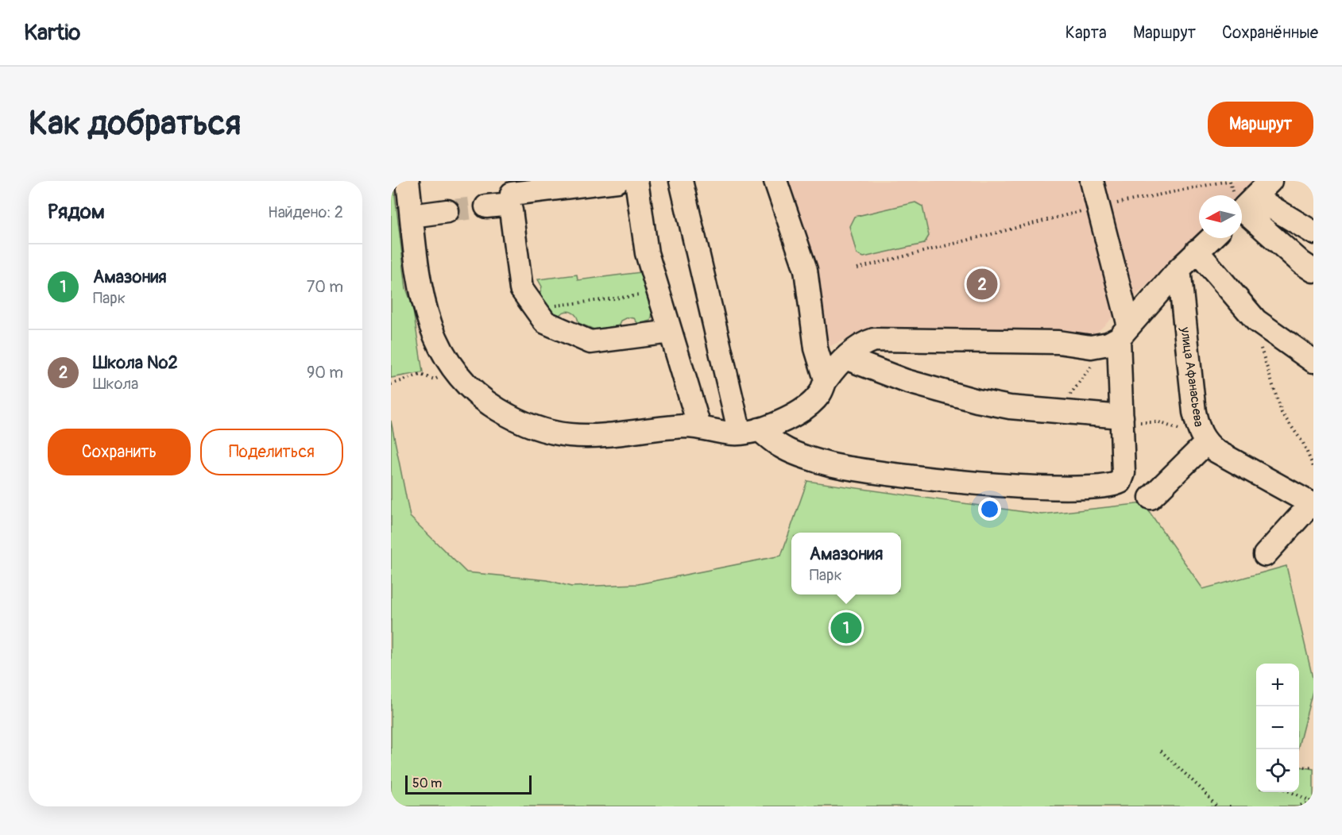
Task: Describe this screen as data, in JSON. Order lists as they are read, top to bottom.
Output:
{
  "streets": {
    "street": ["улица Афанасьева"]
  },
  "scale_bar": "50 m",
  "north": "left",
  "page": {
    "header": "Kartio",
    "nav": ["Карта", "Маршрут", "Сохранённые"],
    "buttons": [
      "Маршрут",
      ["Сохранить", "Поделиться"]
    ],
    "title": "Как добраться",
    "heading": ["Рядом", "Найдено: 2"],
    "list": [
      {
        "mark": "1",
        "name": "Амазония",
        "note": "Парк",
        "value": "70 m"
      },
      {
        "mark": "2",
        "name": "Школа №2",
        "note": "Школа",
        "value": "90 m"
      }
    ],
    "pins": ["2", "1"],
    "popup": ["Амазония", "Парк"],
    "map_buttons": ["+", "−"],
    "scale": "50 m"
  }
}
